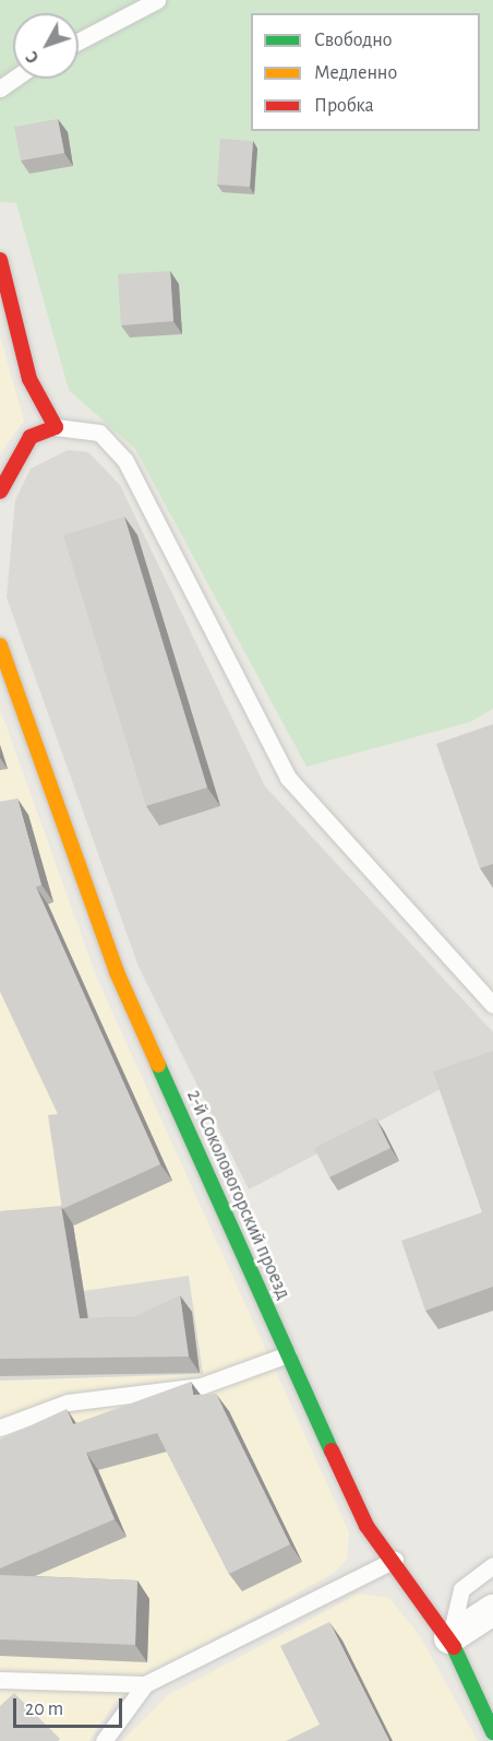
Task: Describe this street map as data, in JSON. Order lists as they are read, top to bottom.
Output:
{
  "streets": {
    "street": ["2-й Соколовогорский проезд"]
  },
  "legend": ["Свободно", "Медленно", "Пробка"],
  "scale_bar": "20 m",
  "north": "bottom left"
}
